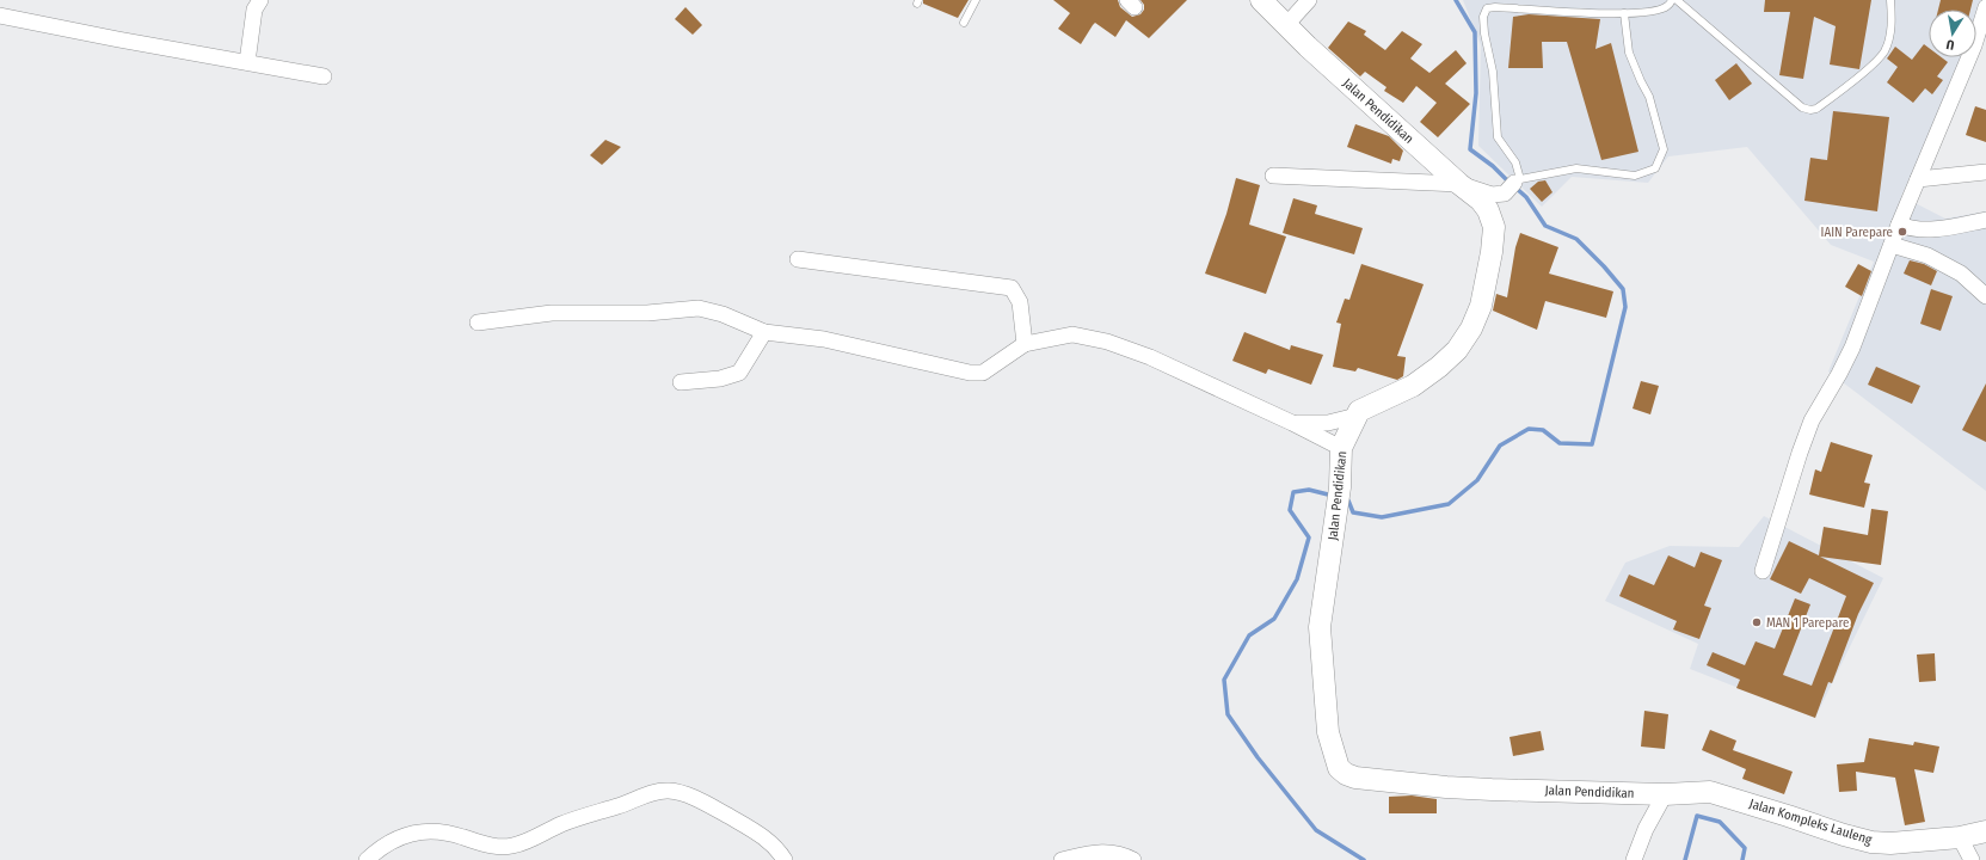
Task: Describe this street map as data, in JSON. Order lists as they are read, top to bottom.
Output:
{
  "streets": {
    "street": ["Jalan Pendidikan", "Jalan Kompleks Lauleng"]
  },
  "crossings": [
    ["Jalan Pendidikan", "Jalan Kompleks Lauleng"]
  ],
  "places": ["IAIN Parepare", "MAN 1 Parepare"],
  "north": "bottom"
}
